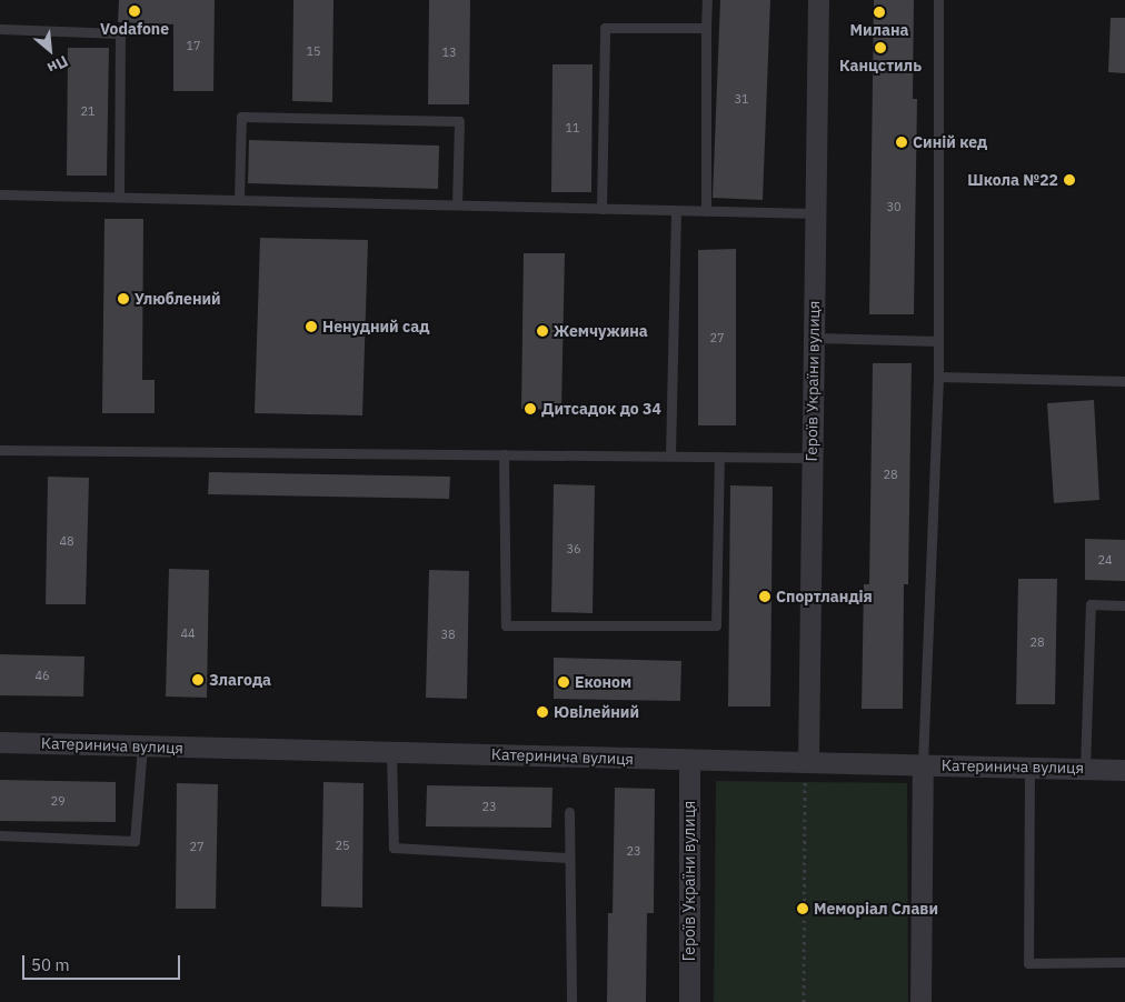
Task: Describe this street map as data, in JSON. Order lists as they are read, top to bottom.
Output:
{
  "streets": {
    "street": ["Героїв України вулиця", "Катеринича вулиця"]
  },
  "crossings": [
    ["Героїв України вулиця", "Катеринича вулиця"]
  ],
  "places": [
    "Vodafone",
    "Милана",
    "Канцстиль",
    "Синій кед",
    "Школа №22",
    "Улюблений",
    "Ненудний сад",
    "Жемчужина",
    "Дитсадок до 34",
    "Спортландія",
    "Злагода",
    "Економ",
    "Ювілейний",
    "Меморіал Слави"
  ],
  "house_numbers": [
    "17",
    "15",
    "13",
    "31",
    "21",
    "11",
    "30",
    "27",
    "28",
    "48",
    "36",
    "24",
    "44",
    "38",
    "28",
    "46",
    "29",
    "23",
    "25",
    "27",
    "23"
  ],
  "scale_bar": "50 m",
  "north": "bottom right"
}
